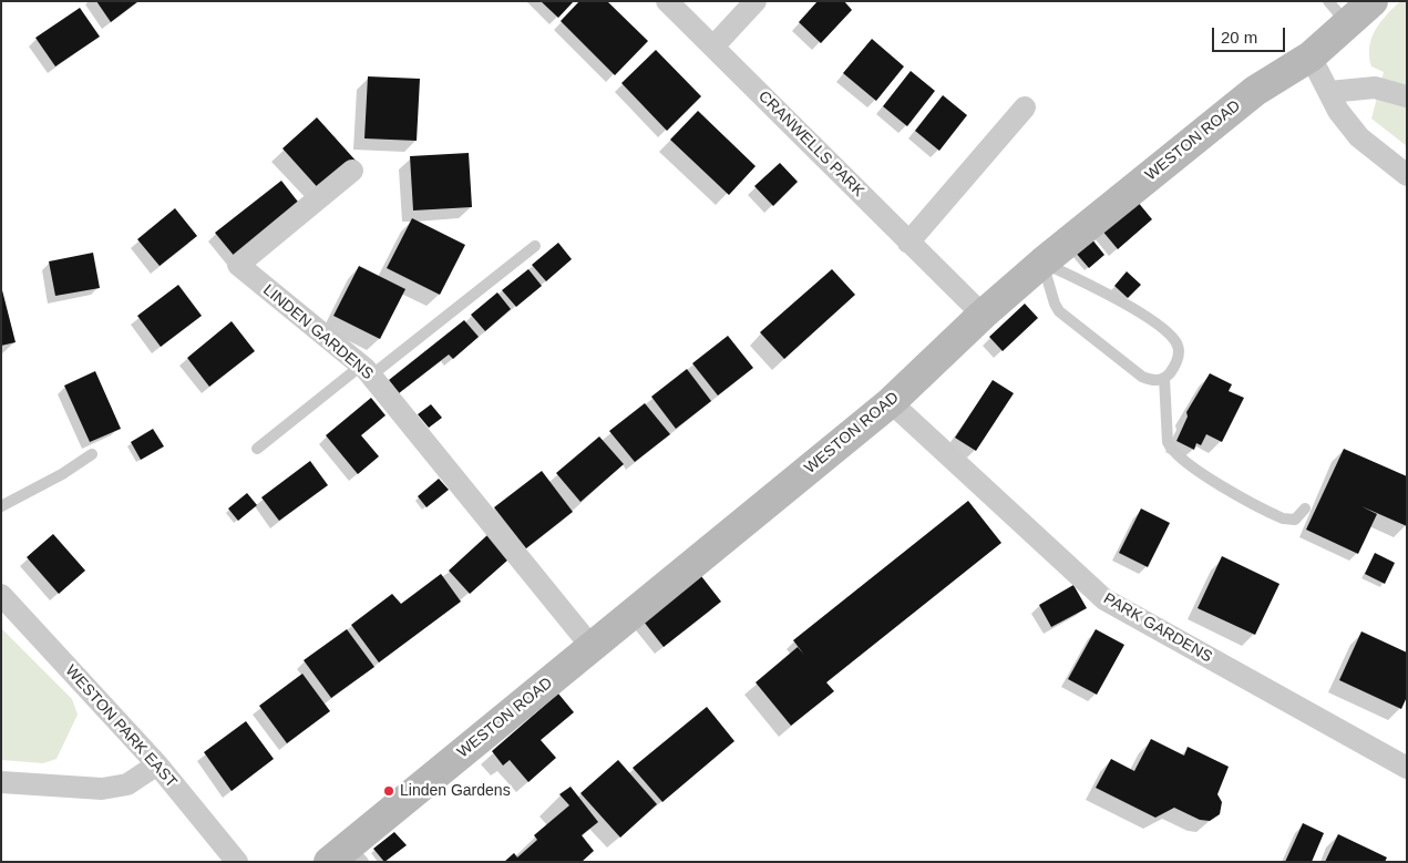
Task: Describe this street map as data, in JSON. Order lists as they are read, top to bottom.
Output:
{
  "streets": {
    "street": [
      "WESTON ROAD",
      "CRANWELLS PARK",
      "LINDEN GARDENS",
      "PARK GARDENS",
      "WESTON PARK EAST"
    ]
  },
  "crossings": [
    ["WESTON ROAD", "CRANWELLS PARK"],
    ["WESTON ROAD", "LINDEN GARDENS"],
    ["WESTON ROAD", "PARK GARDENS"]
  ],
  "places": ["Linden Gardens"],
  "scale_bar": "20 m"
}
